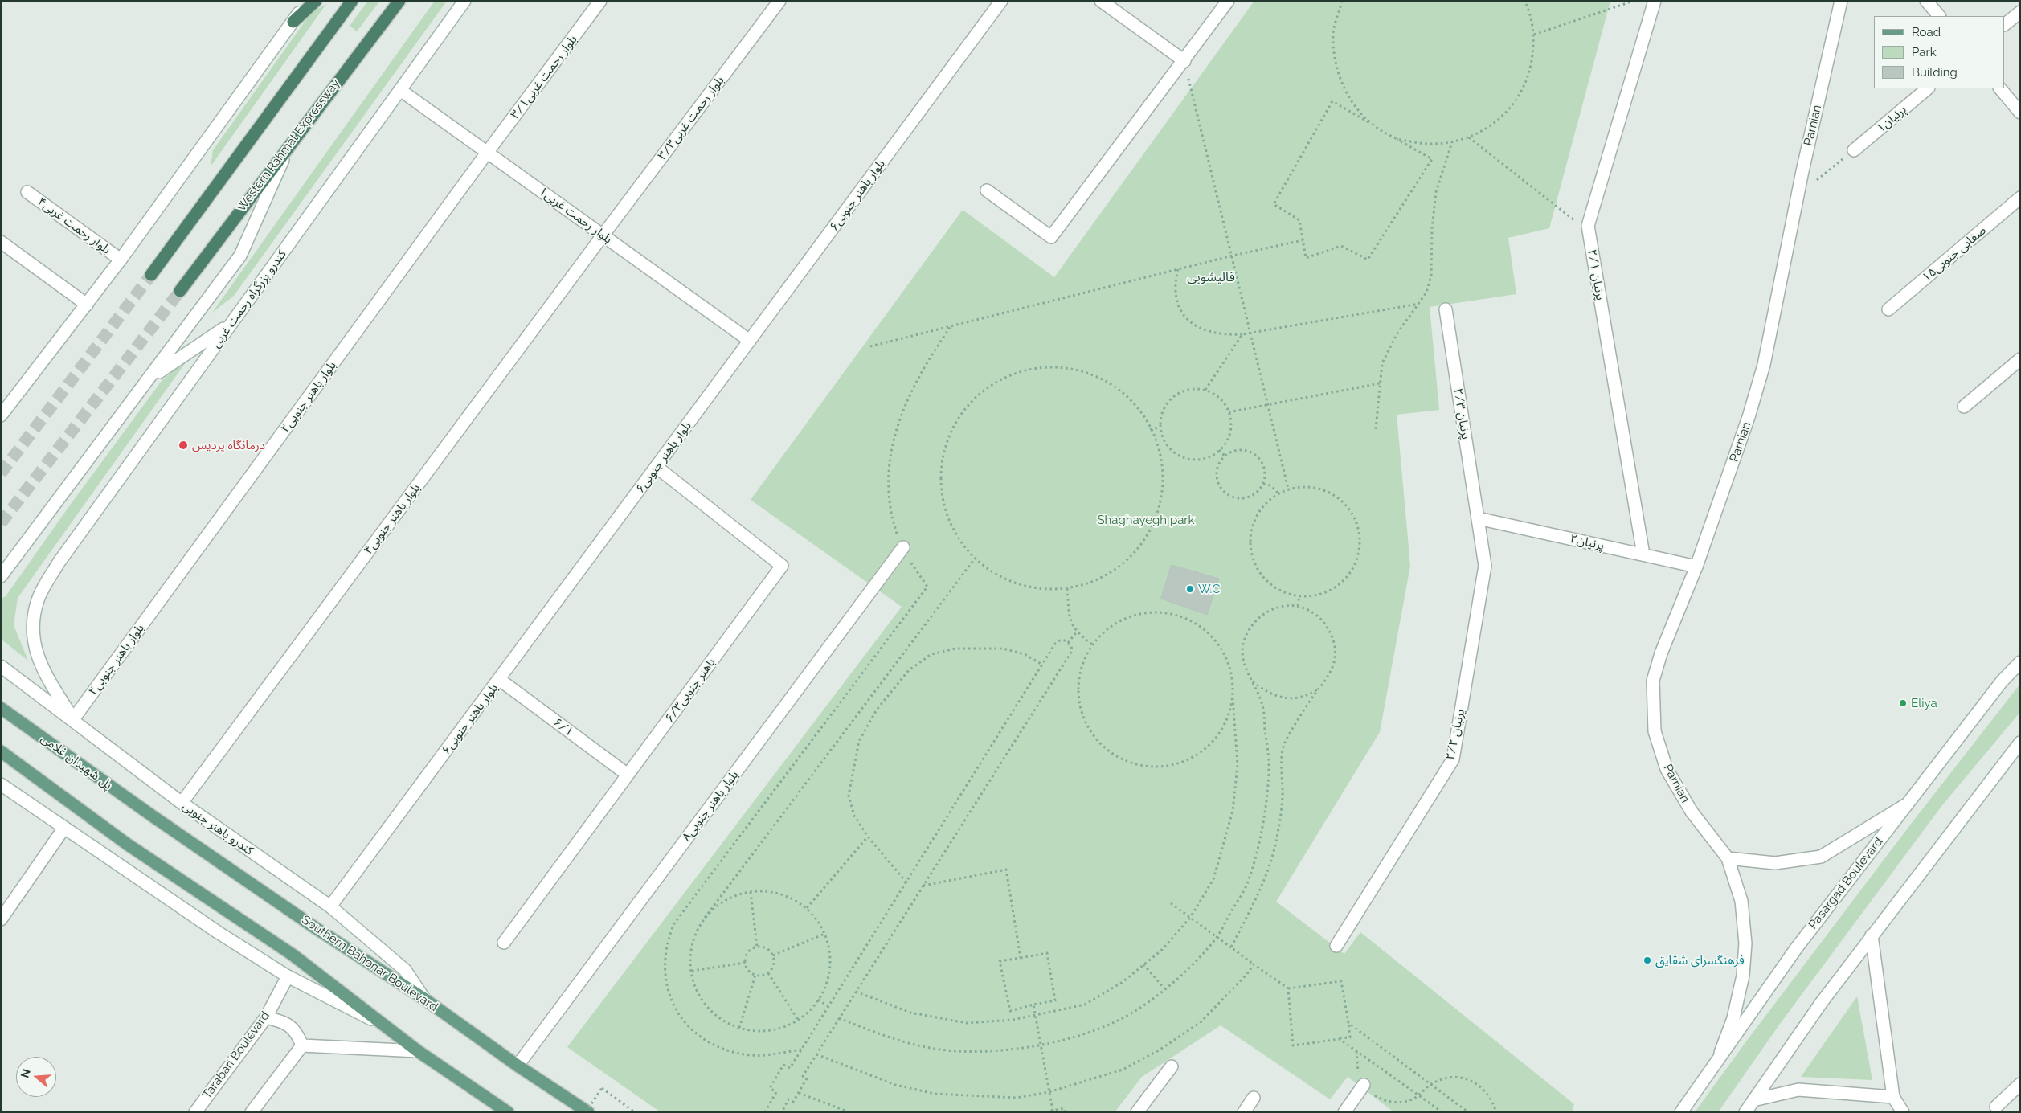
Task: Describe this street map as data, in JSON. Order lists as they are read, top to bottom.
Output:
{
  "streets": {
    "highway": ["Western Rahmat Expressway"],
    "main road": ["پل شهیدان غلامی", "Southern Bahonar Boulevard"],
    "street": [
      "بلوار رحمت غربی۳/۱",
      "بلوار رحمت غربی۳/۳",
      "پرنیان۱",
      "Parnian",
      "بلوار باهنر جنوبی۶",
      "بلوار رحمت غربی۱",
      "بلوار رحمت غربی۴",
      "صفایی جنوبی۱۵",
      "پرنیان ۲/۱",
      "کندرو بزرگراه رحمت غربی",
      "بلوار باهنر جنوبی۲",
      "پرنیان ۲/۳",
      "بلوار باهنر جنوبی۴",
      "پرنیان۲",
      "۶/۳باهنر جنوبی",
      "۶/۱",
      "پرنیان ۲/۲",
      "۸بلوار باهنر جنوبی",
      "کندرو باهنر جنوبی",
      "Pasargad Boulevard",
      "Tarabari Boulevard"
    ]
  },
  "crossings": [
    ["بلوار رحمت غربی۳/۱", "بلوار رحمت غربی۱"],
    ["بلوار رحمت غربی۳/۱", "بلوار باهنر جنوبی۲"],
    ["بلوار رحمت غربی۳/۳", "بلوار رحمت غربی۱"],
    ["بلوار رحمت غربی۳/۳", "بلوار باهنر جنوبی۴"],
    ["Parnian", "پرنیان۲"],
    ["بلوار باهنر جنوبی۶", "بلوار رحمت غربی۱"],
    ["بلوار باهنر جنوبی۶", "۶/۳باهنر جنوبی"],
    ["بلوار باهنر جنوبی۶", "۶/۱"],
    ["بلوار باهنر جنوبی۶", "کندرو باهنر جنوبی"],
    ["بلوار رحمت غربی۱", "کندرو بزرگراه رحمت غربی"],
    ["بلوار رحمت غربی۱", "بلوار باهنر جنوبی۲"],
    ["بلوار رحمت غربی۱", "بلوار باهنر جنوبی۴"],
    ["پرنیان ۲/۱", "پرنیان۲"],
    ["کندرو بزرگراه رحمت غربی", "بلوار باهنر جنوبی۲"],
    ["کندرو بزرگراه رحمت غربی", "کندرو باهنر جنوبی"],
    ["بلوار باهنر جنوبی۲", "کندرو باهنر جنوبی"],
    ["پرنیان ۲/۳", "پرنیان۲"],
    ["پرنیان ۲/۳", "پرنیان ۲/۲"],
    ["بلوار باهنر جنوبی۴", "کندرو باهنر جنوبی"],
    ["پرنیان۲", "پرنیان ۲/۲"],
    ["۶/۳باهنر جنوبی", "۶/۱"],
    ["پل شهیدان غلامی", "Southern Bahonar Boulevard"],
    ["۸بلوار باهنر جنوبی", "Southern Bahonar Boulevard"],
    ["کندرو باهنر جنوبی", "Southern Bahonar Boulevard"]
  ],
  "districts": ["قالیشویی"],
  "parks": ["Shaghayegh park"],
  "places": [
    "درمانگاه پردیس",
    "W.C",
    "Eliya",
    "فرهنگسرای شقایق"
  ],
  "legend": ["Road", "Park", "Building"],
  "north": "left"
}
